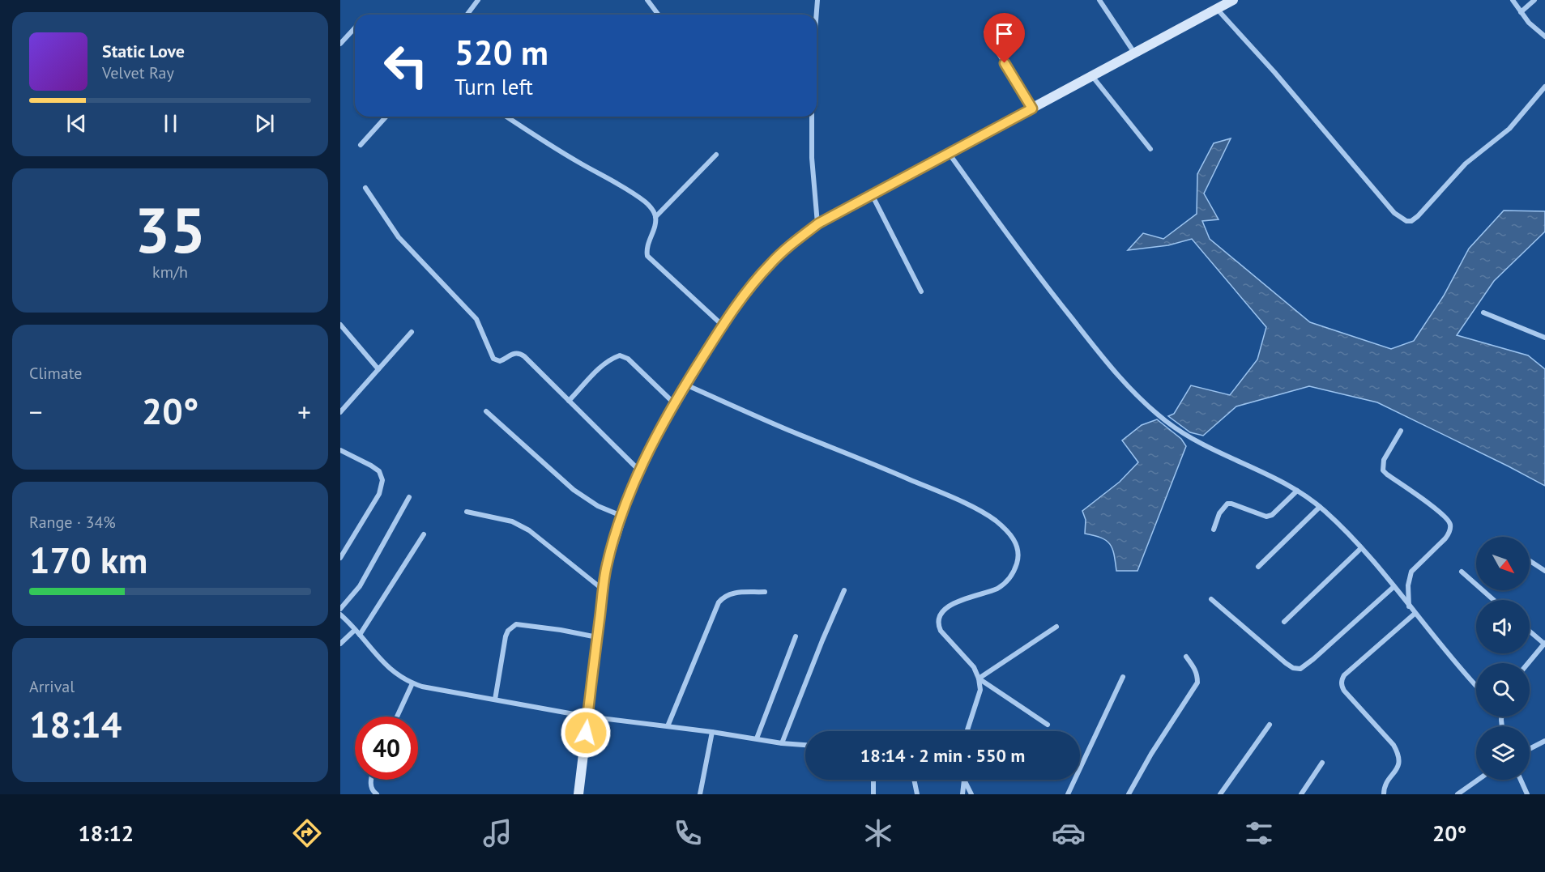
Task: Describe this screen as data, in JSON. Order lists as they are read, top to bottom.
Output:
{
  "north": "bottom right",
  "page": {
    "turn": ["520 m", "Turn left"],
    "song": ["Static Love", "Velvet Ray"],
    "tile": [
      ["35", "km/h"],
      "Climate",
      ["Range · 34%", "170 km"],
      ["Arrival", "18:14"]
    ],
    "heat": ["−", "20°", "+"],
    "limit": "40",
    "trip": "18:14 · 2 min · 550 m",
    "tabs": ["18:12", "20°"]
  }
}
